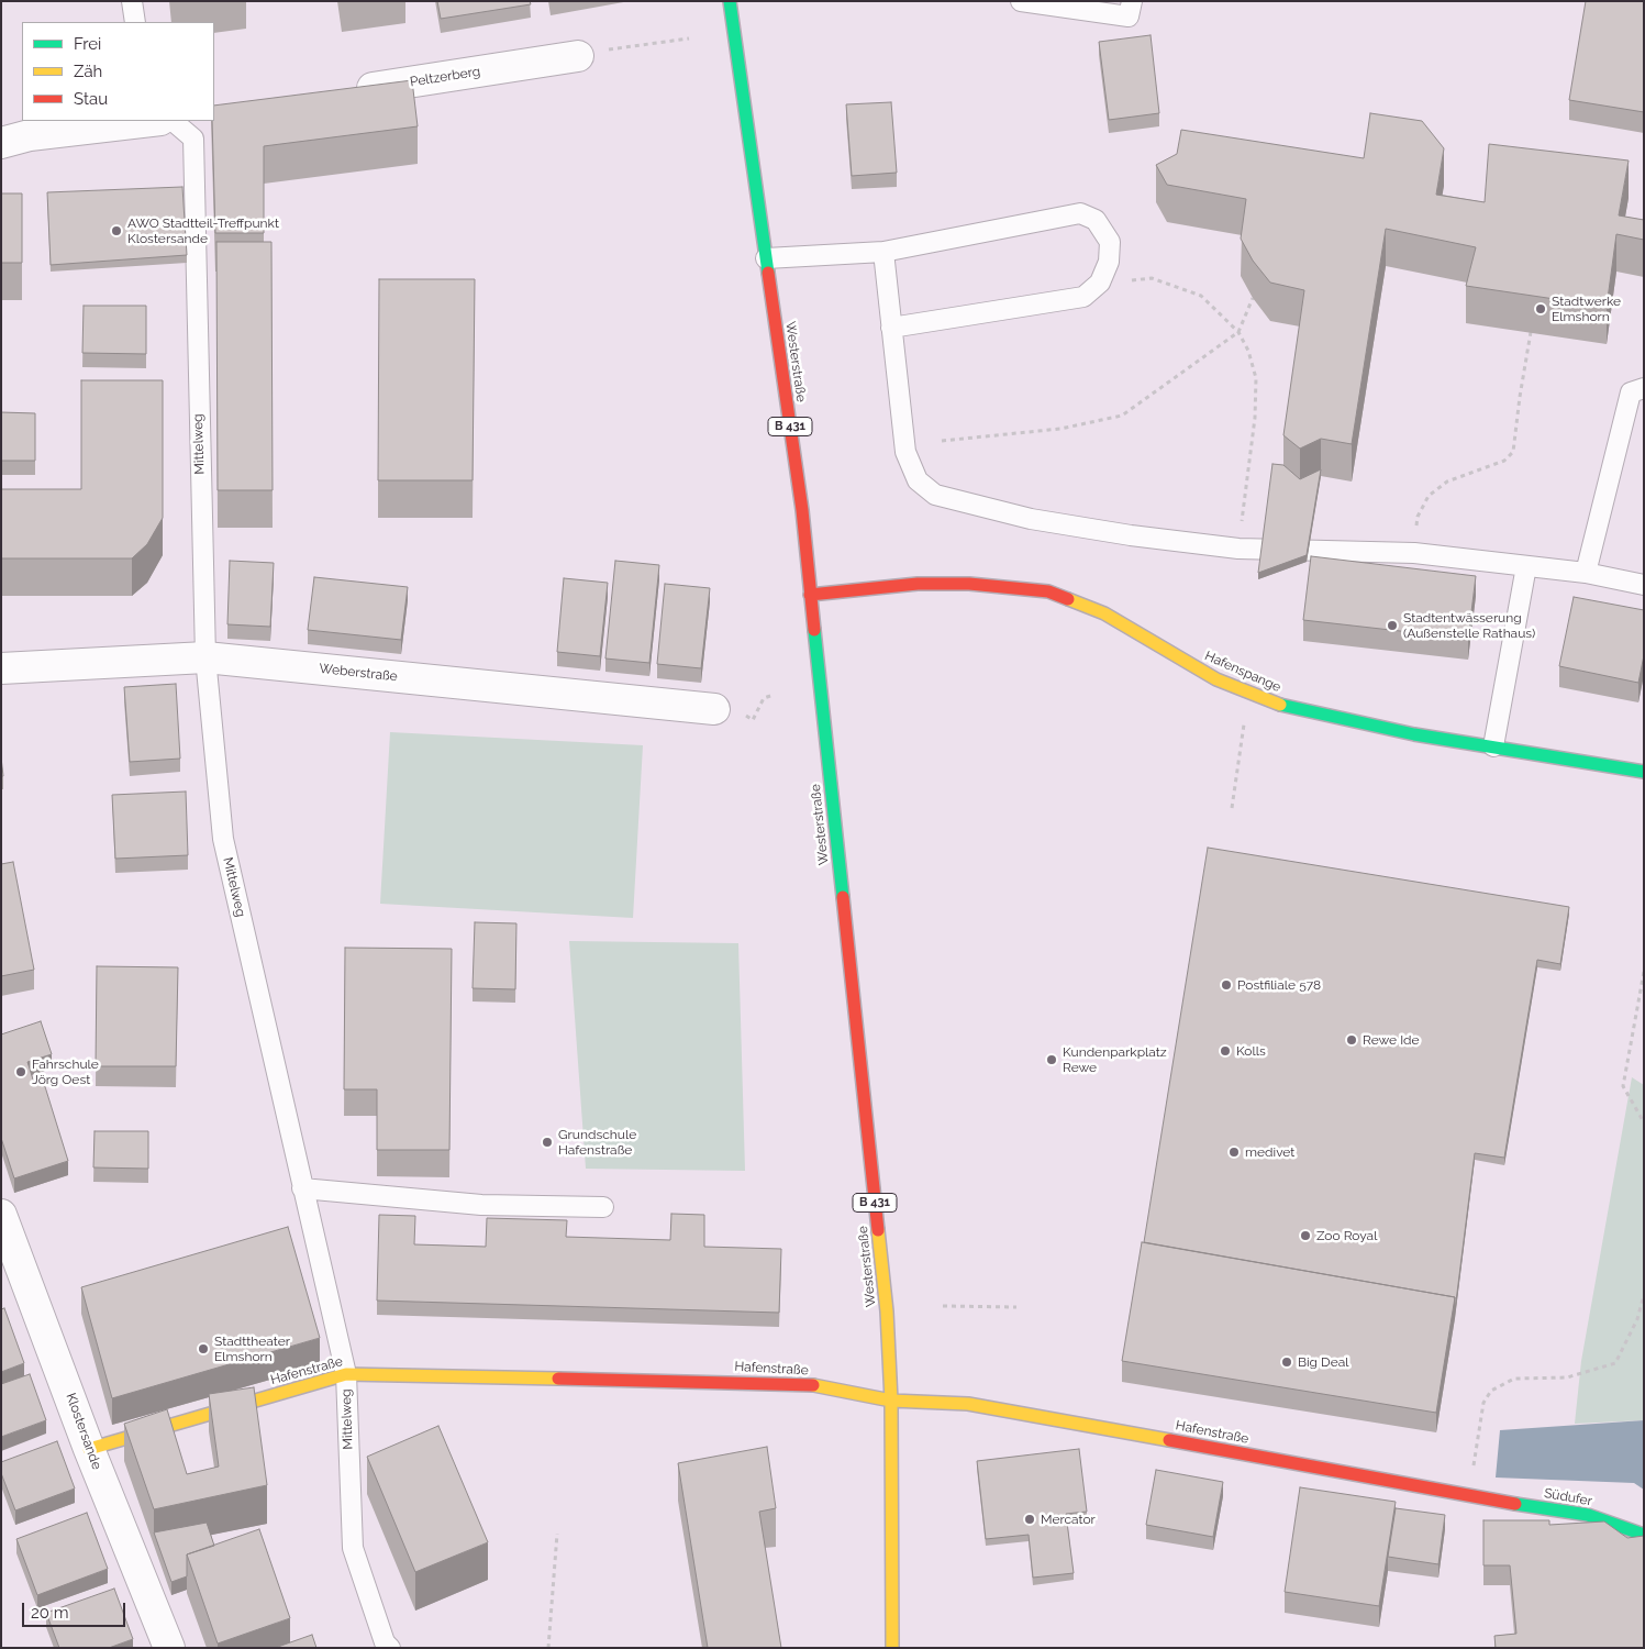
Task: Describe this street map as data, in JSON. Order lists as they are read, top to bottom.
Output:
{
  "streets": {
    "street": [
      "Peltzerberg",
      "Westerstraße",
      "B 431",
      "Hafenspange",
      "Weberstraße",
      "Hafenstraße",
      "Klostersande",
      "Südufer"
    ],
    "lane": ["Mittelweg"]
  },
  "crossings": [
    ["Westerstraße", "Hafenspange"],
    ["Westerstraße", "Hafenstraße"],
    ["Mittelweg", "Weberstraße"],
    ["Mittelweg", "Hafenstraße"],
    ["Hafenstraße", "Klostersande"],
    ["Hafenstraße", "Südufer"]
  ],
  "places": [
    "AWO Stadtteil-Treffpunkt Klostersande",
    "Stadtwerke Elmshorn",
    "Stadtentwässerung (Außenstelle Rathaus)",
    "Postfiliale 578",
    "Rewe Ide",
    "Kolls",
    "Kundenparkplatz Rewe",
    "Fahrschule Jörg Oest",
    "Grundschule Hafenstraße",
    "medivet",
    "Zoo Royal",
    "Stadttheater Elmshorn",
    "Big Deal",
    "Mercator"
  ],
  "legend": ["Frei", "Zäh", "Stau"],
  "scale_bar": "20 m"
}
